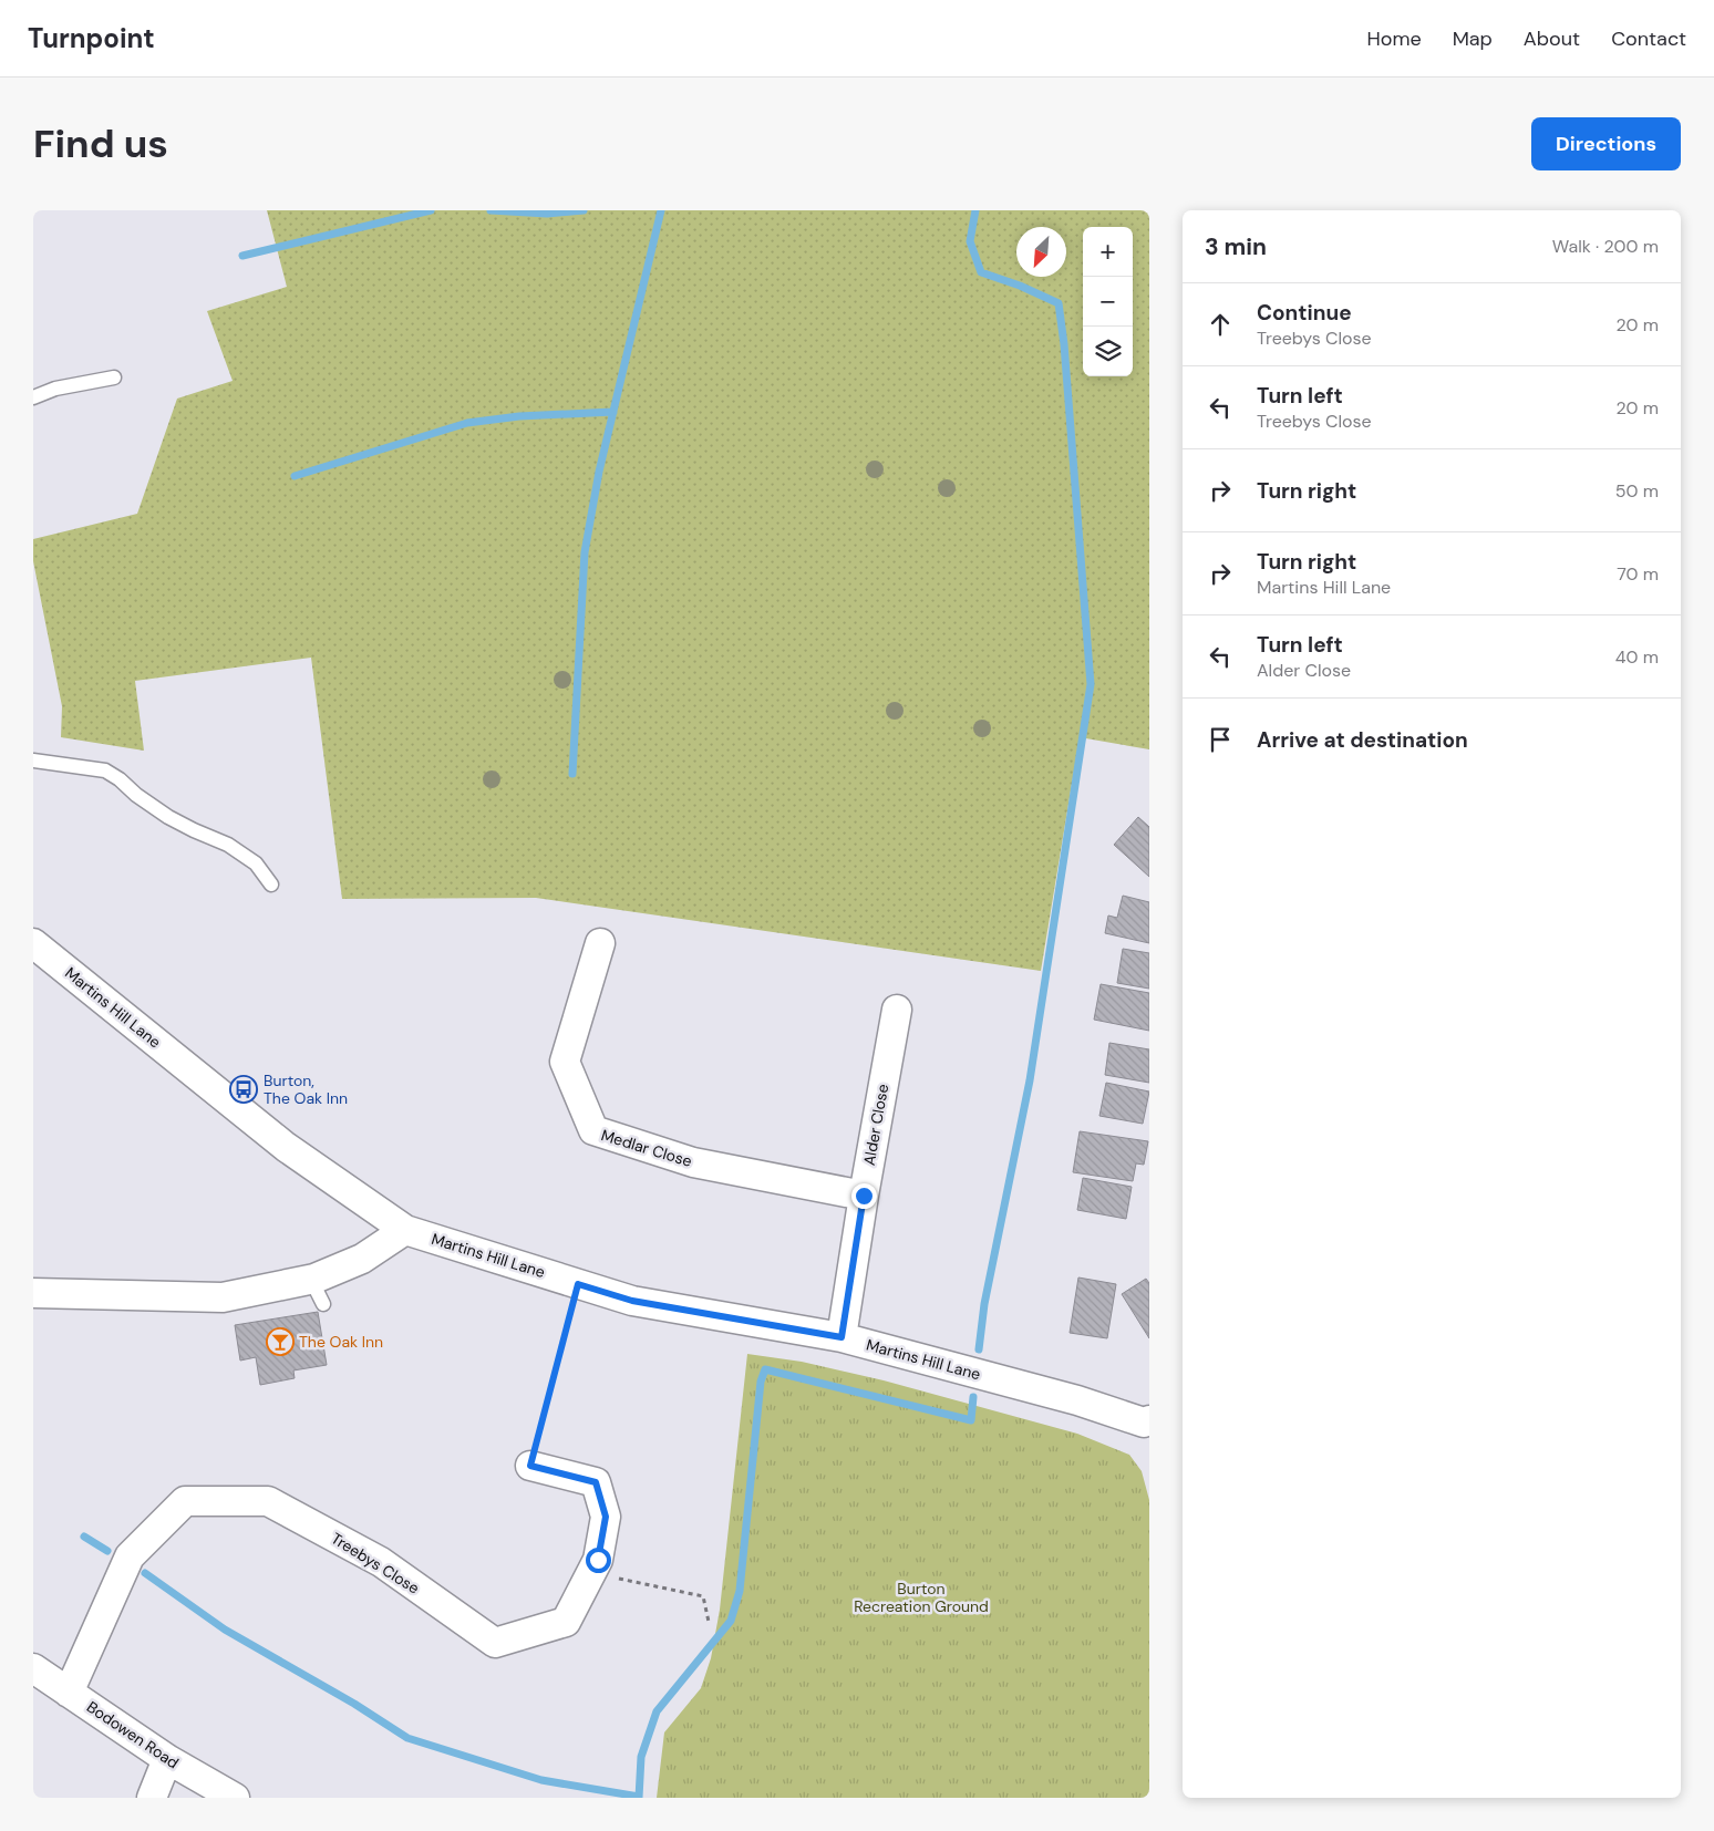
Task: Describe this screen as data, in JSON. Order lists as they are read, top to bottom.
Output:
{
  "streets": {
    "street": [
      "Martins Hill Lane",
      "Alder Close",
      "Medlar Close",
      "Treebys Close",
      "Bodowen Road"
    ]
  },
  "crossings": [
    ["Martins Hill Lane", "Alder Close"],
    ["Alder Close", "Medlar Close"],
    ["Treebys Close", "Bodowen Road"]
  ],
  "parks": ["Burton Recreation Ground"],
  "places": {
    "bus stop": ["Burton, The Oak Inn"],
    "bar": ["The Oak Inn"]
  },
  "north": "bottom left",
  "page": {
    "header": "Turnpoint",
    "nav": [
      "Home",
      "Map",
      "About",
      "Contact"
    ],
    "buttons": "Directions",
    "title": "Find us",
    "heading": ["3 min", "Walk · 200 m"],
    "map_buttons": ["+", "−"],
    "list": [
      ["Continue", "Treebys Close", "20 m"],
      ["Turn left", "Treebys Close", "20 m"],
      ["Turn right", "50 m"],
      ["Turn right", "Martins Hill Lane", "70 m"],
      ["Turn left", "Alder Close", "40 m"],
      "Arrive at destination"
    ]
  }
}
